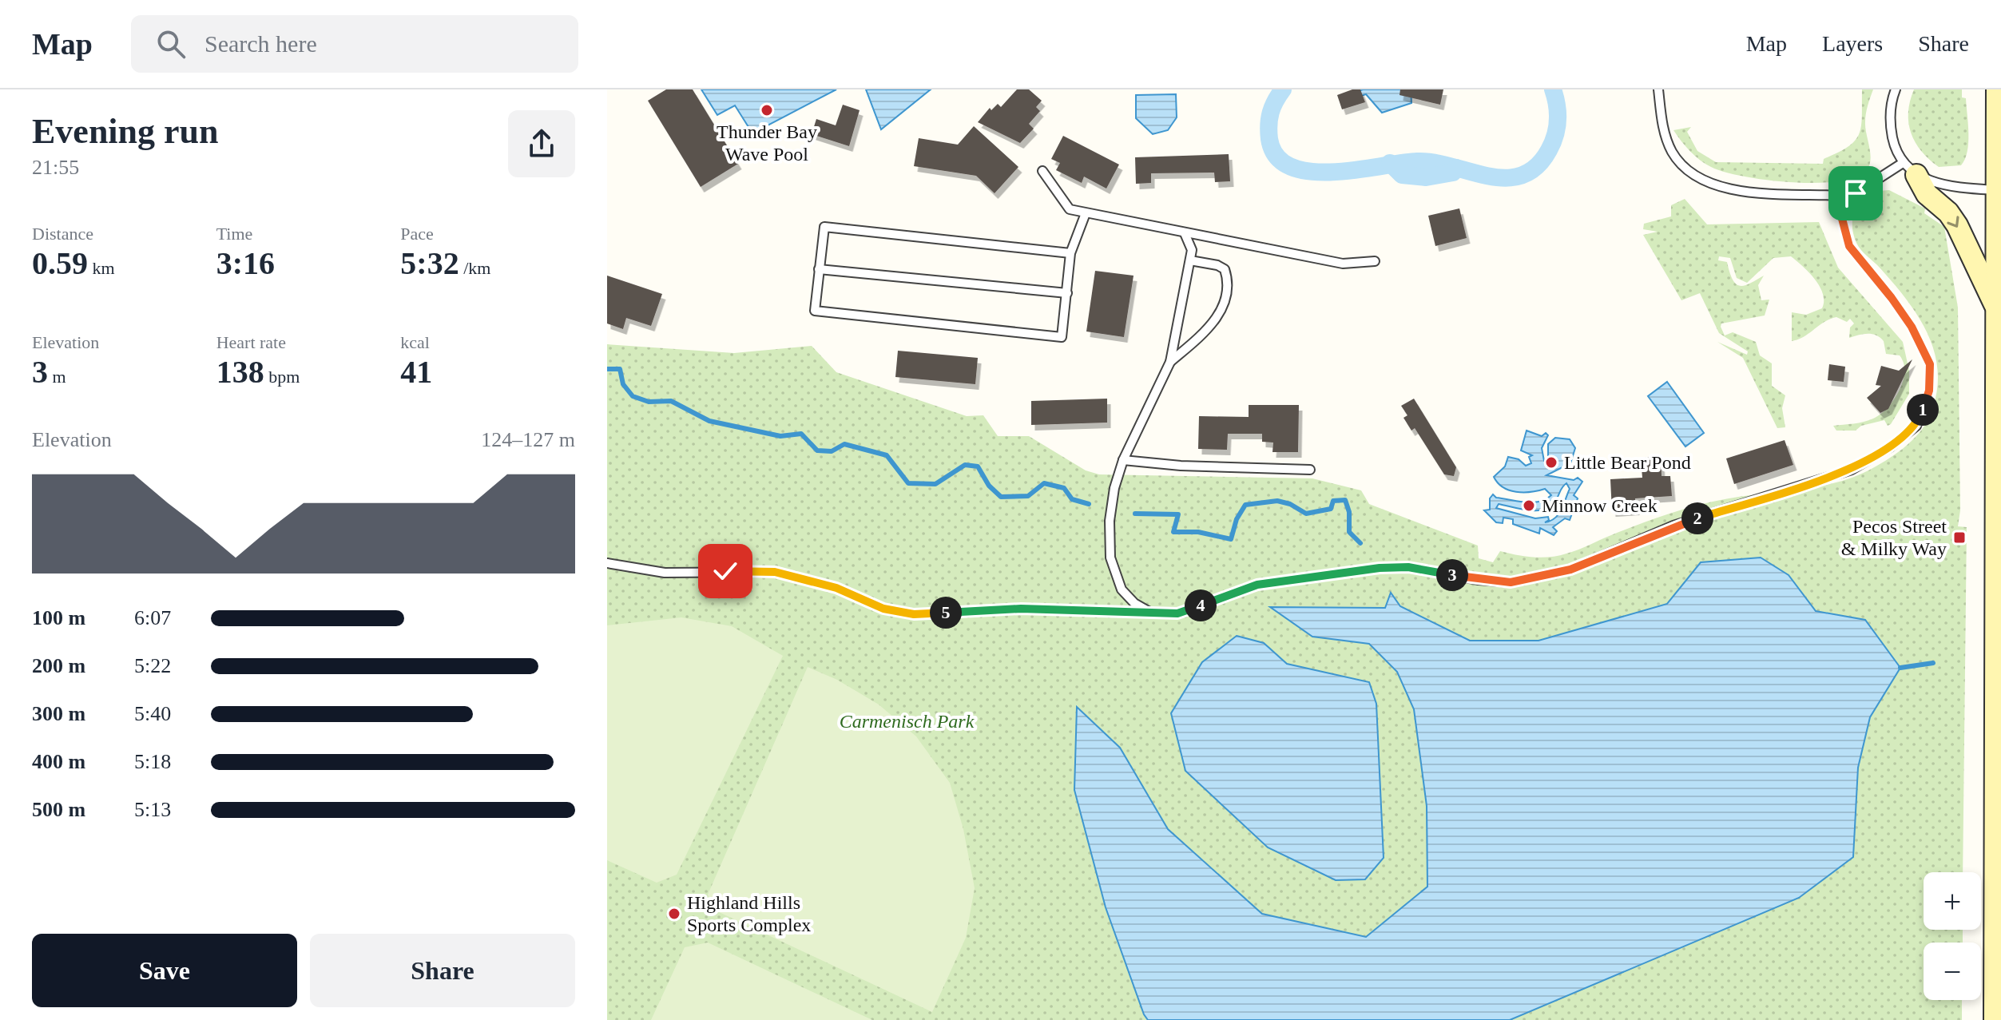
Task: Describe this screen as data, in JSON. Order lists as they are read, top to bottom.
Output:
{
  "parks": ["Carmenisch Park"],
  "places": {
    "other": [
      "Thunder Bay Wave Pool",
      "Little Bear Pond",
      "Minnow Creek",
      "Highland Hills Sports Complex"
    ],
    "transit": ["Pecos Street & Milky Way"]
  },
  "page": {
    "header": "Map",
    "search": "Search here",
    "nav": ["Map", "Layers", "Share"],
    "heading": ["Evening run", "21:55"],
    "stats": [
      ["Distance", "0.59 km"],
      ["Time", "3:16"],
      ["Pace", "5:32 /km"],
      ["Elevation", "3 m"],
      ["Heart rate", "138 bpm"],
      ["kcal", "41"]
    ],
    "pins": [
      "1",
      "2",
      "3",
      "4",
      "5"
    ],
    "chart": ["Elevation", "124–127 m"],
    "list": [
      {
        "name": "100 m",
        "note": "6:07"
      },
      {
        "name": "200 m",
        "note": "5:22"
      },
      {
        "name": "300 m",
        "note": "5:40"
      },
      {
        "name": "400 m",
        "note": "5:18"
      },
      {
        "name": "500 m",
        "note": "5:13"
      }
    ],
    "map_buttons": ["+", "−"],
    "buttons": ["Save", "Share"]
  }
}
